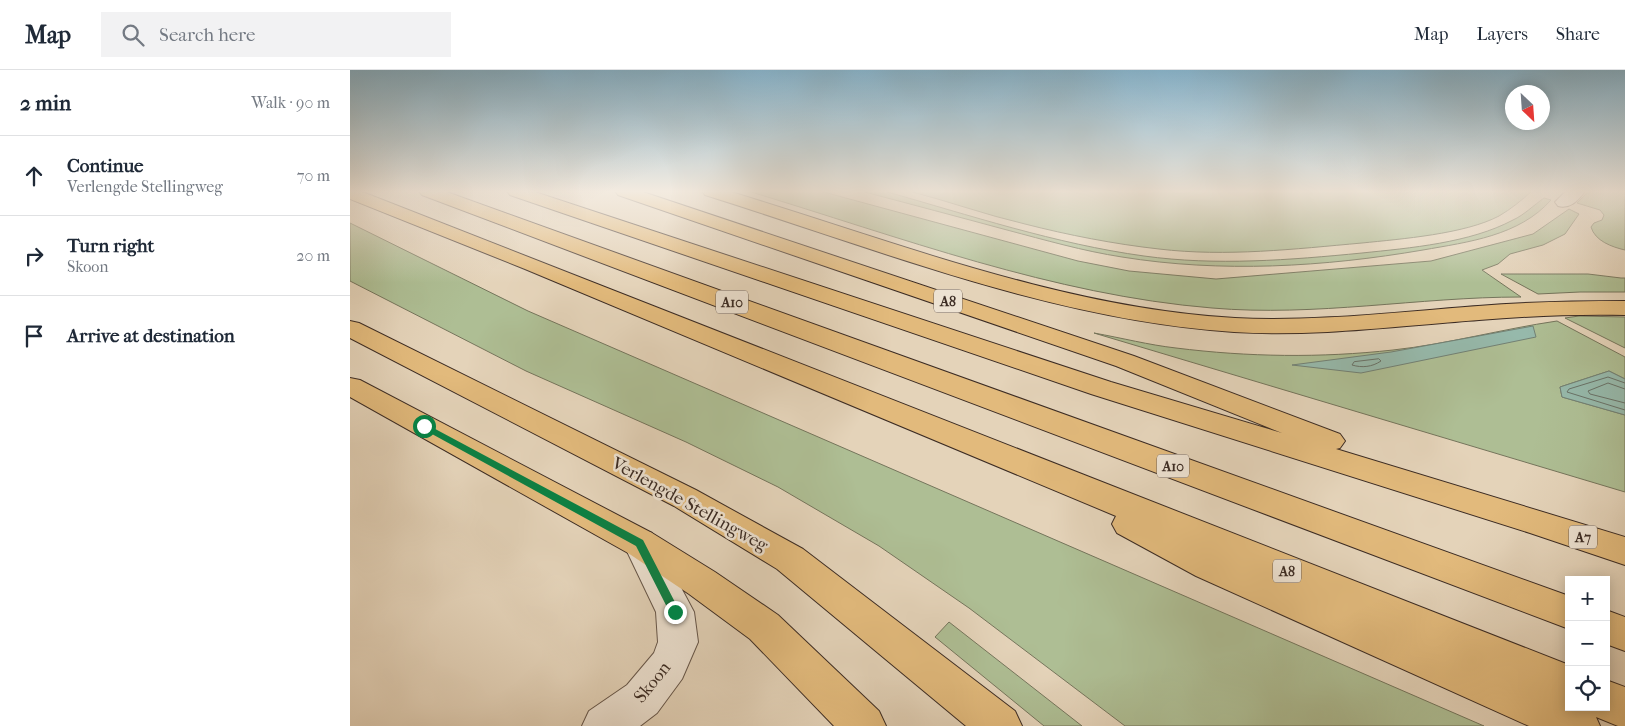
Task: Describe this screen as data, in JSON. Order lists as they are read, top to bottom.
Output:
{
  "streets": {
    "main road": [
      "A8",
      "A10",
      "Verlengde Stellingweg",
      "A7"
    ],
    "street": ["Skoon"]
  },
  "crossings": [
    ["A8", "A7"]
  ],
  "north": "bottom right",
  "page": {
    "header": "Map",
    "search": "Search here",
    "nav": ["Map", "Layers", "Share"],
    "heading": ["2 min", "Walk · 90 m"],
    "list": [
      ["Continue", "Verlengde Stellingweg", "70 m"],
      ["Turn right", "Skoon", "20 m"],
      "Arrive at destination"
    ],
    "map_buttons": ["+", "−"]
  }
}
